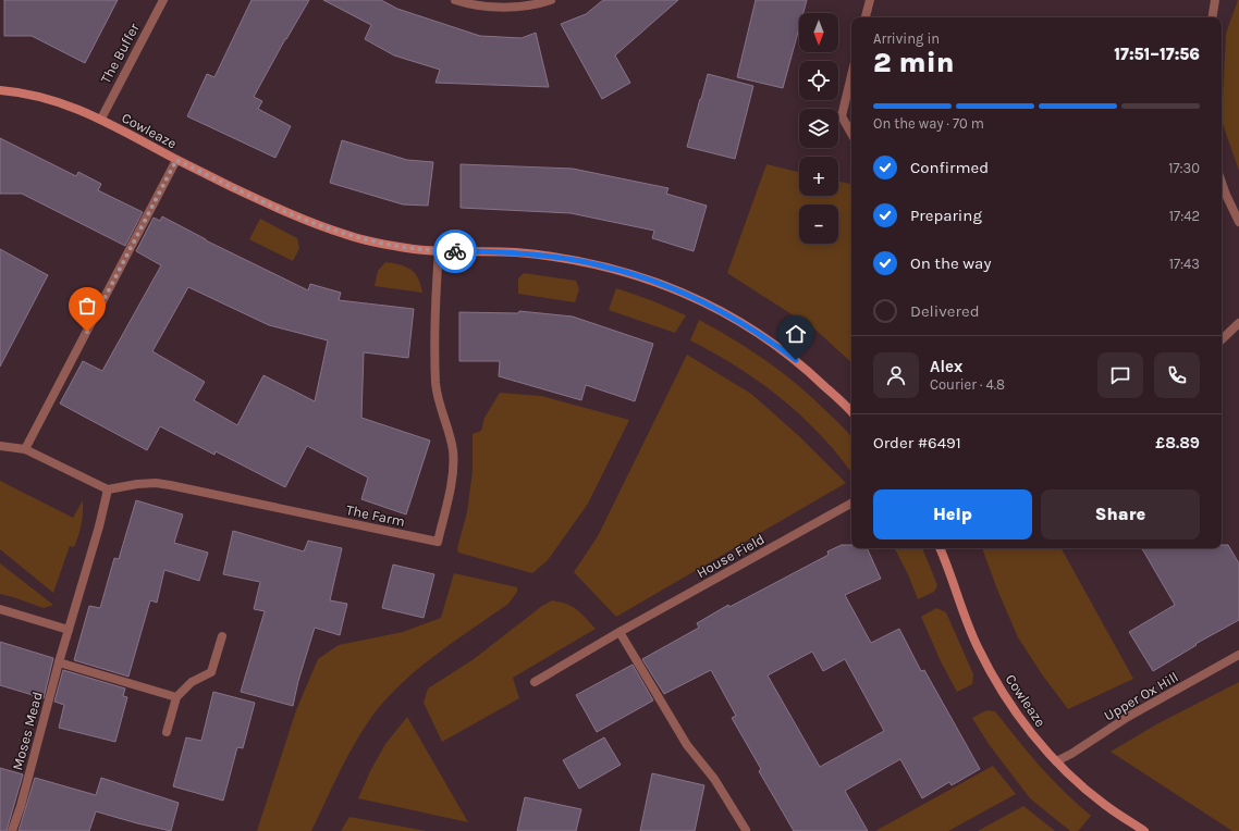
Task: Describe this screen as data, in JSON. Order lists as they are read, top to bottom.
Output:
{
  "streets": {
    "main road": ["Cowleaze"],
    "street": [
      "The Buffer",
      "The Farm",
      "House Field",
      "Upper Ox Hill",
      "Moses Mead"
    ]
  },
  "crossings": [
    ["The Buffer", "Cowleaze"],
    ["Cowleaze", "The Farm"],
    ["Cowleaze", "Upper Ox Hill"],
    ["The Farm", "Moses Mead"]
  ],
  "north": "bottom",
  "page": {
    "map_buttons": ["+", "−"],
    "heading": ["2 min", "Arriving in", "17:51–17:56"],
    "panel": [
      "Alex",
      "Courier · 4.8",
      "Order #6491",
      "£8.89"
    ],
    "bar": "On the way · 70 m",
    "list": [
      ["Confirmed", "17:30"],
      ["Preparing", "17:42"],
      ["On the way", "17:43"],
      "Delivered"
    ],
    "buttons": ["Help", "Share"]
  }
}
